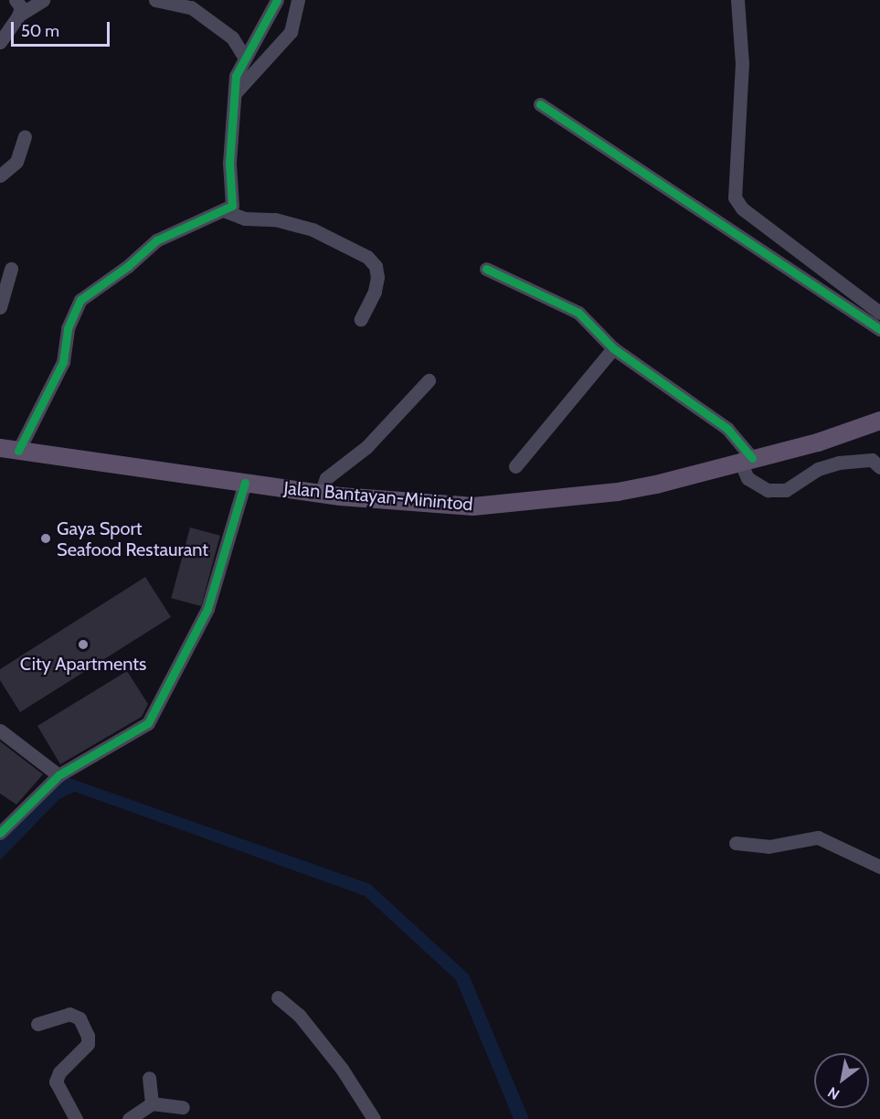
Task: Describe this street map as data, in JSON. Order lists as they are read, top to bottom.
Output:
{
  "streets": {
    "main road": ["Jalan Bantayan-Minintod"]
  },
  "places": ["Gaya Sport Seafood Restaurant", "City Apartments"],
  "scale_bar": "50 m",
  "north": "bottom left"
}
